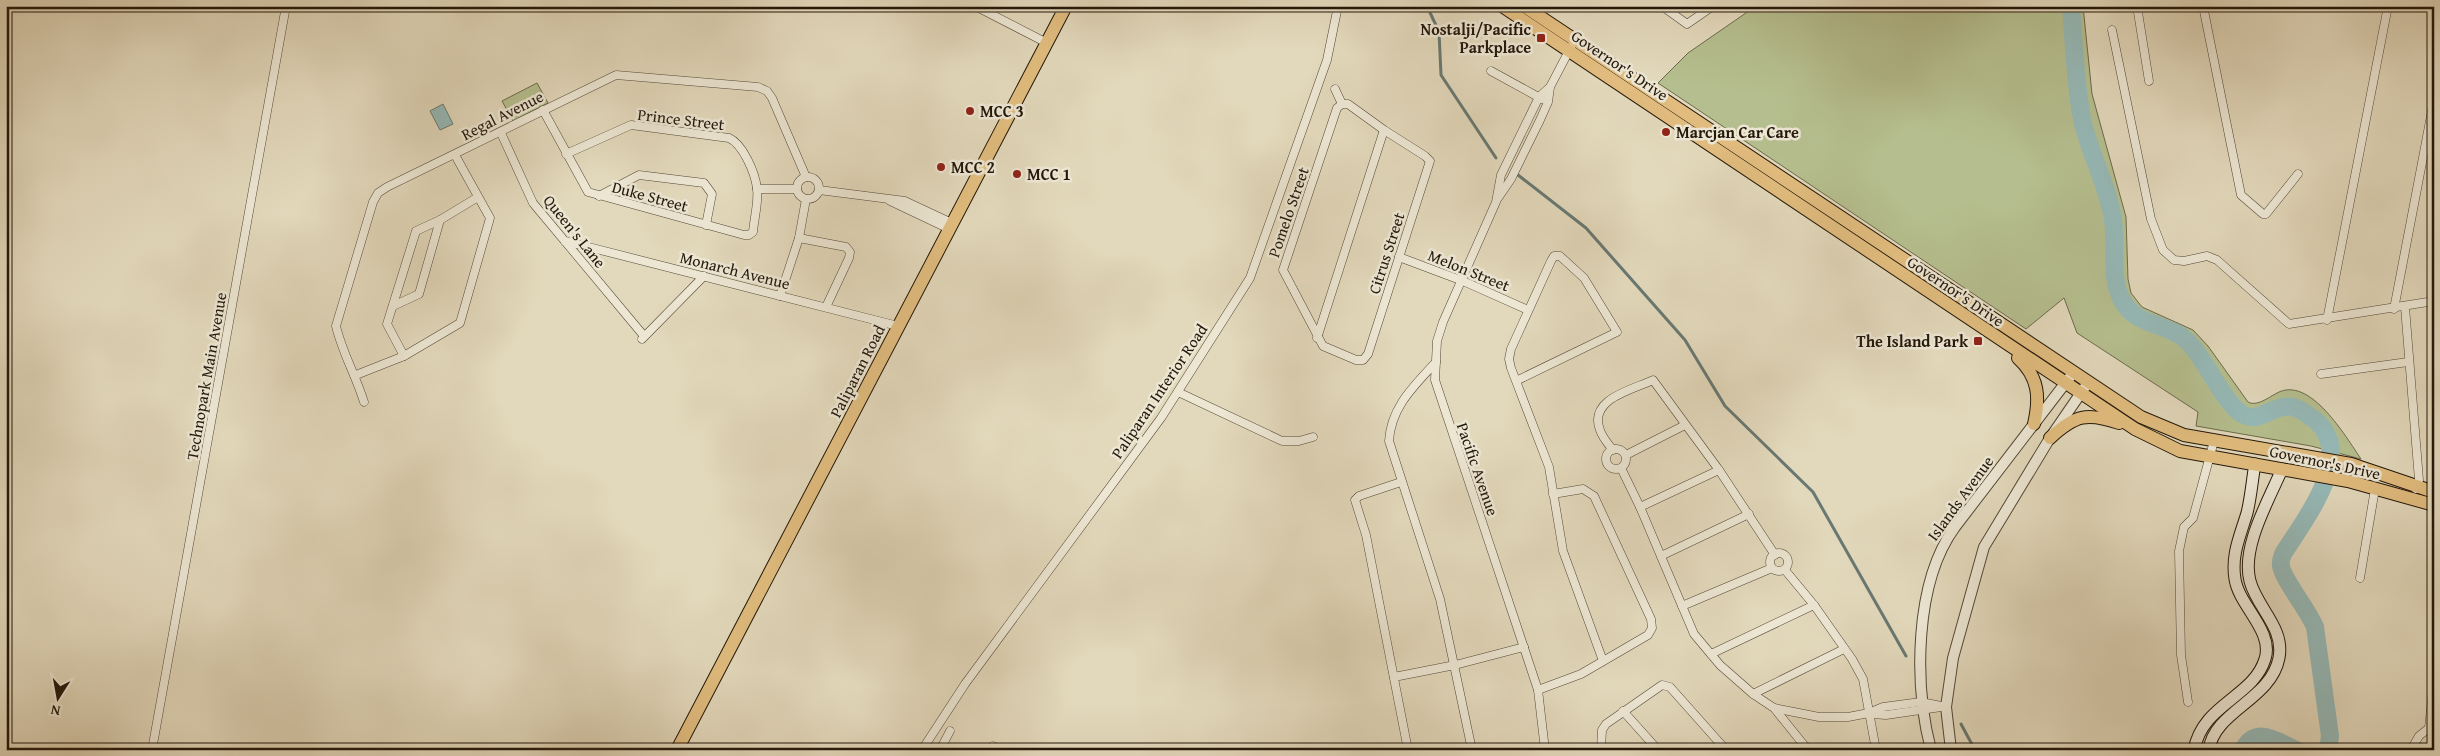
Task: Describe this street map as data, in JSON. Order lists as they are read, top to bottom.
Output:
{
  "streets": {
    "main road": ["Governor's Drive", "Paliparan Road"],
    "street": [
      "Regal Avenue",
      "Prince Street",
      "Duke Street",
      "Pomelo Street",
      "Queen's Lane",
      "Citrus Street",
      "Monarch Avenue",
      "Melon Street",
      "Technopark Main Avenue",
      "Paliparan Interior Road",
      "Pacific Avenue",
      "Islands Avenue"
    ]
  },
  "crossings": [
    ["Governor's Drive", "Pacific Avenue"],
    ["Governor's Drive", "Islands Avenue"],
    ["Regal Avenue", "Duke Street"],
    ["Regal Avenue", "Queen's Lane"],
    ["Prince Street", "Duke Street"],
    ["Pomelo Street", "Citrus Street"],
    ["Queen's Lane", "Monarch Avenue"],
    ["Citrus Street", "Melon Street"],
    ["Monarch Avenue", "Paliparan Road"],
    ["Melon Street", "Pacific Avenue"]
  ],
  "places": {
    "transit": ["Nostalji/Pacific Parkplace", "The Island Park"],
    "other": [
      "MCC 3",
      "Marcjan Car Care",
      "MCC 2",
      "MCC 1"
    ]
  },
  "north": "bottom"
}
